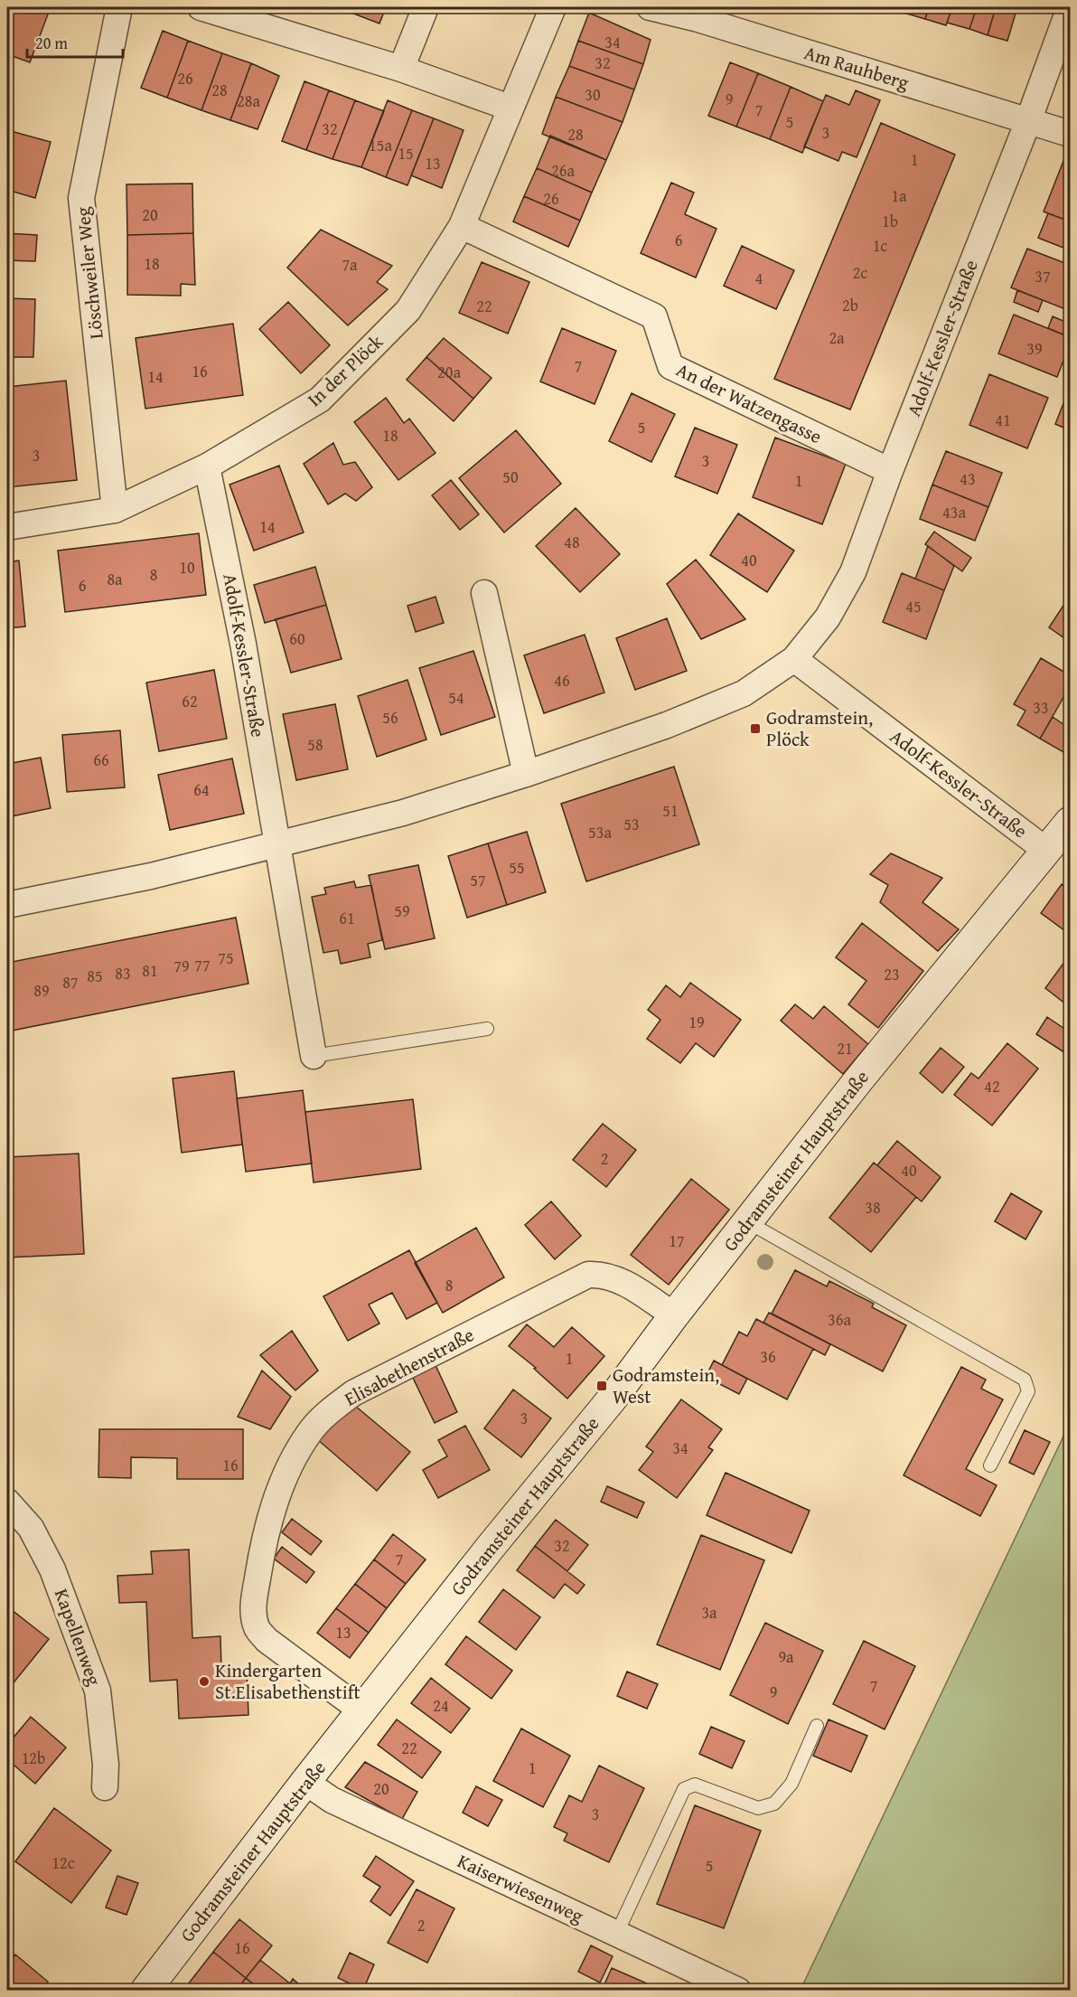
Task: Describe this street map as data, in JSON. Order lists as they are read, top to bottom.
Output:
{
  "streets": {
    "main road": ["Godramsteiner Hauptstraße"],
    "street": [
      "Am Rauhberg",
      "Löschweiler Weg",
      "Adolf-Kessler-Straße",
      "In der Plöck",
      "An der Watzengasse",
      "Elisabethenstraße",
      "Kapellenweg",
      "Kaiserwiesenweg"
    ]
  },
  "crossings": [
    ["Am Rauhberg", "Adolf-Kessler-Straße"],
    ["Löschweiler Weg", "In der Plöck"],
    ["Adolf-Kessler-Straße", "In der Plöck"],
    ["Adolf-Kessler-Straße", "An der Watzengasse"],
    ["Adolf-Kessler-Straße", "Godramsteiner Hauptstraße"],
    ["In der Plöck", "An der Watzengasse"],
    ["Godramsteiner Hauptstraße", "Elisabethenstraße"],
    ["Godramsteiner Hauptstraße", "Kaiserwiesenweg"]
  ],
  "places": {
    "transit": ["Godramstein, Plöck", "Godramstein, West"],
    "other": ["Kindergarten St.Elisabethenstift"]
  },
  "house_numbers": [
    "34",
    "32",
    "26",
    "28",
    "30",
    "9",
    "28a",
    "7",
    "5",
    "32",
    "3",
    "28",
    "15a",
    "15",
    "1",
    "13",
    "26a",
    "1a",
    "26",
    "20",
    "1b",
    "6",
    "1c",
    "18",
    "7a",
    "2c",
    "37",
    "4",
    "2b",
    "22",
    "2a",
    "39",
    "7",
    "16",
    "20a",
    "14",
    "41",
    "5",
    "18",
    "3",
    "3",
    "50",
    "43",
    "1",
    "43a",
    "14",
    "48",
    "40",
    "10",
    "8",
    "8a",
    "6",
    "45",
    "60",
    "46",
    "54",
    "62",
    "33",
    "56",
    "58",
    "66",
    "64",
    "51",
    "53",
    "53a",
    "55",
    "57",
    "59",
    "61",
    "75",
    "77",
    "79",
    "81",
    "83",
    "23",
    "85",
    "87",
    "89",
    "19",
    "21",
    "42",
    "2",
    "40",
    "38",
    "17",
    "8",
    "36a",
    "36",
    "1",
    "3",
    "34",
    "16",
    "32",
    "7",
    "3a",
    "13",
    "9a",
    "7",
    "9",
    "24",
    "22",
    "12b",
    "1",
    "20",
    "3",
    "12c",
    "5",
    "2",
    "16"
  ],
  "scale_bar": "20 m"
}
